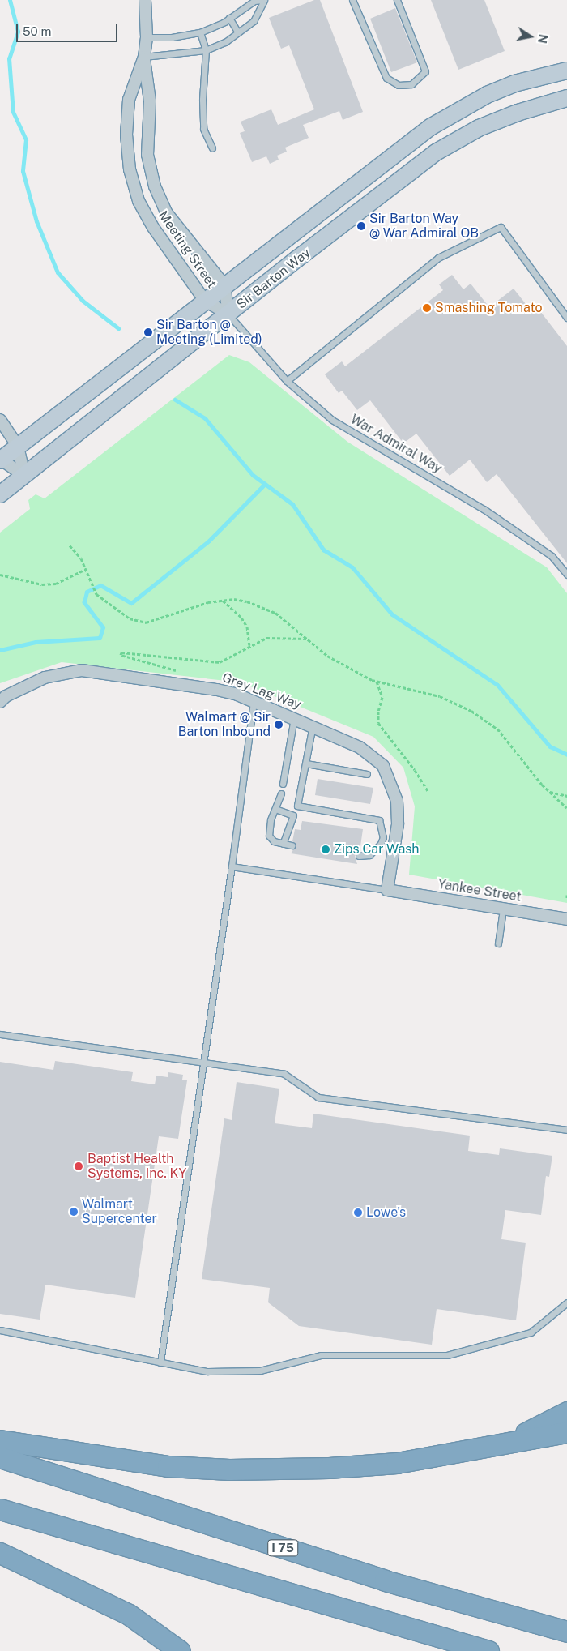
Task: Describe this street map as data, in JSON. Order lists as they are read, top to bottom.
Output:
{
  "streets": {
    "highway": ["I 75"],
    "main road": ["Sir Barton Way"],
    "street": ["Meeting Street", "Grey Lag Way", "Yankee Street"],
    "lane": ["War Admiral Way"]
  },
  "crossings": [
    ["Meeting Street", "Sir Barton Way"],
    ["Meeting Street", "War Admiral Way"],
    ["Sir Barton Way", "War Admiral Way"],
    ["Grey Lag Way", "Yankee Street"]
  ],
  "places": [
    "Sir Barton Way @ War Admiral OB",
    "Smashing Tomato",
    "Sir Barton @ Meeting (Limited)",
    "Walmart @ Sir Barton Inbound",
    "Zips Car Wash",
    "Baptist Health Systems, Inc. KY",
    "Walmart Supercenter",
    "Lowe's"
  ],
  "scale_bar": "50 m",
  "north": "right"
}
